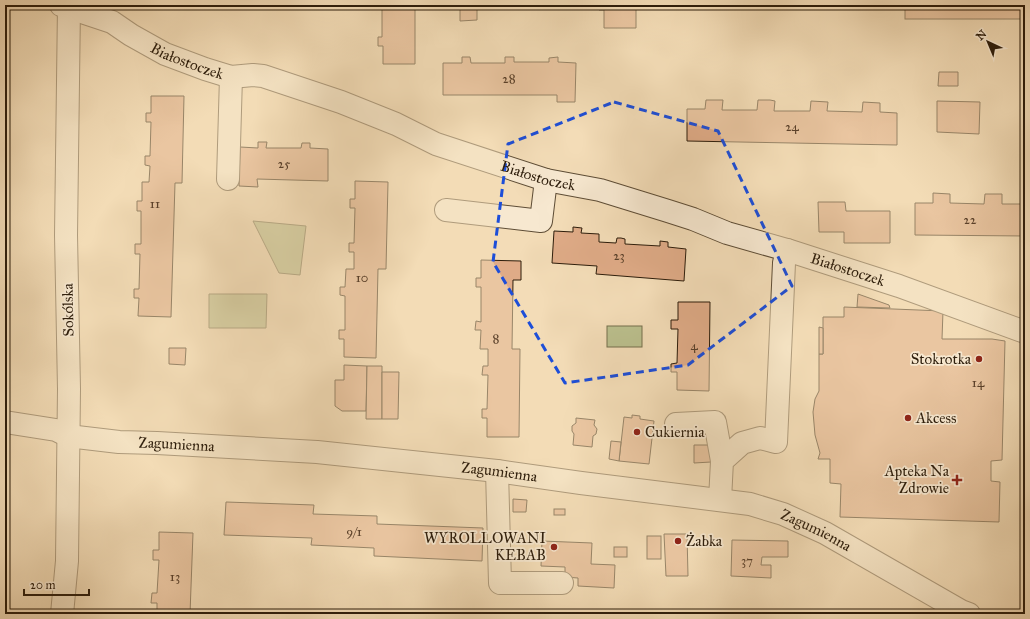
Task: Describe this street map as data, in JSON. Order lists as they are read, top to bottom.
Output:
{
  "streets": {
    "street": ["Białostoczek", "Sokólska", "Zagumienna"]
  },
  "crossings": [
    ["Białostoczek", "Sokólska"],
    ["Sokólska", "Zagumienna"]
  ],
  "places": {
    "other": [
      "Stokrotka",
      "Akcess",
      "Cukiernia",
      "Żabka",
      "WYROLLOWANI KEBAB"
    ],
    "health": ["Apteka Na Zdrowie"]
  },
  "house_numbers": [
    "28",
    "24",
    "25",
    "11",
    "22",
    "23",
    "10",
    "8",
    "4",
    "14",
    "9/1",
    "37",
    "13"
  ],
  "scale_bar": "20 m",
  "north": "top left"
}
